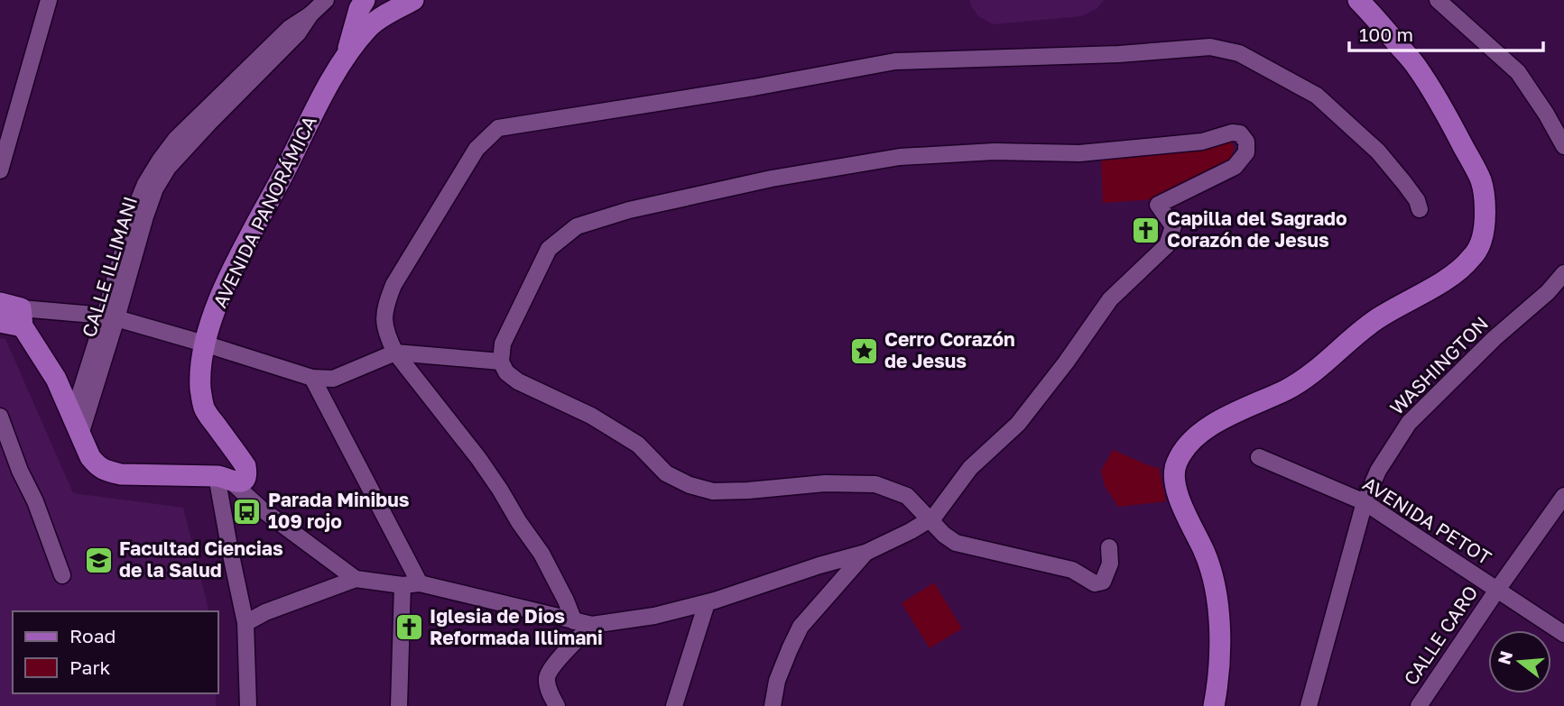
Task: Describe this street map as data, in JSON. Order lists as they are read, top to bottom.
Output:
{
  "streets": {
    "main road": ["AVENIDA PANORÁMICA"],
    "street": [
      "CALLE ILLIMANI",
      "WASHINGTON",
      "AVENIDA PETOT",
      "CALLE CARO"
    ]
  },
  "crossings": [
    ["WASHINGTON", "AVENIDA PETOT"],
    ["AVENIDA PETOT", "CALLE CARO"]
  ],
  "places": {
    "church": ["Capilla del Sagrado Corazón de Jesus", "Iglesia de Dios Reformada Illimani"],
    "place": ["Cerro Corazón de Jesus"],
    "bus stop": ["Parada Minibus 109 rojo"],
    "school or university": ["Facultad Ciencias de la Salud"]
  },
  "legend": ["Road", "Park"],
  "scale_bar": "100 m",
  "north": "left"
}
